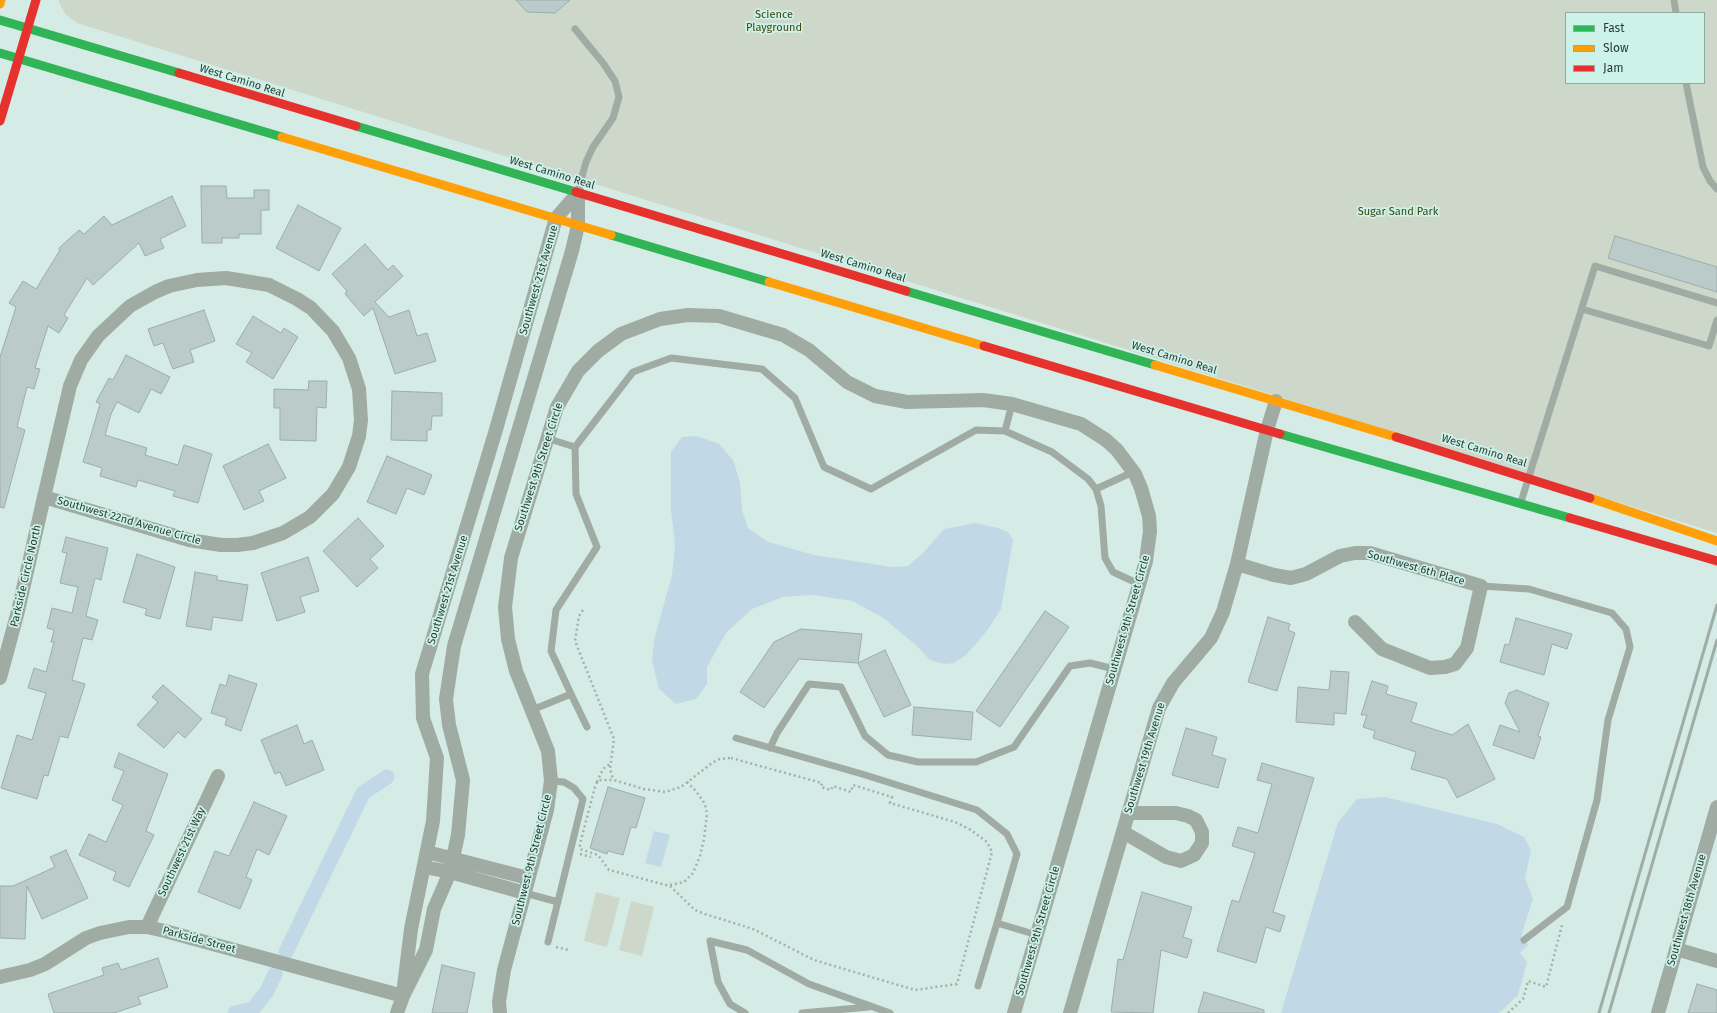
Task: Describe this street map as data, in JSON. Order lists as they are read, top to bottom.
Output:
{
  "streets": {
    "street": [
      "West Camino Real",
      "Southwest 21st Avenue",
      "Southwest 9th Street Circle",
      "Southwest 22nd Avenue Circle",
      "Southwest 6th Place",
      "Parkside Circle North",
      "Southwest 19th Avenue",
      "Southwest 21st Way",
      "Southwest 18th Avenue",
      "Parkside Street"
    ]
  },
  "crossings": [
    ["West Camino Real", "Southwest 21st Avenue"],
    ["West Camino Real", "Southwest 19th Avenue"],
    ["Southwest 21st Avenue", "Parkside Street"],
    ["Southwest 22nd Avenue Circle", "Parkside Circle North"],
    ["Southwest 6th Place", "Southwest 19th Avenue"],
    ["Southwest 21st Way", "Parkside Street"]
  ],
  "parks": ["Science Playground", "Sugar Sand Park"],
  "legend": ["Fast", "Slow", "Jam"]
}
